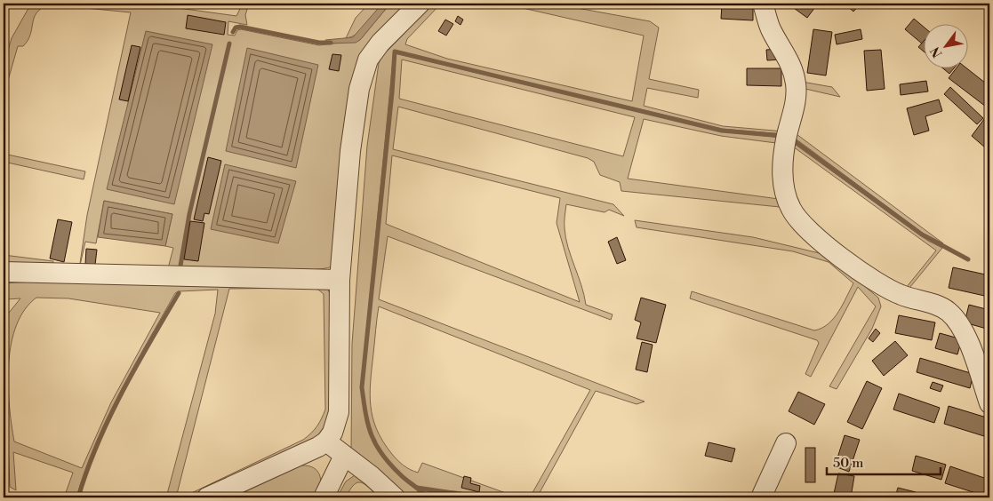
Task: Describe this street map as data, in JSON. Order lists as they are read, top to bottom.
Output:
{
  "scale_bar": "50 m",
  "north": "bottom left"
}
